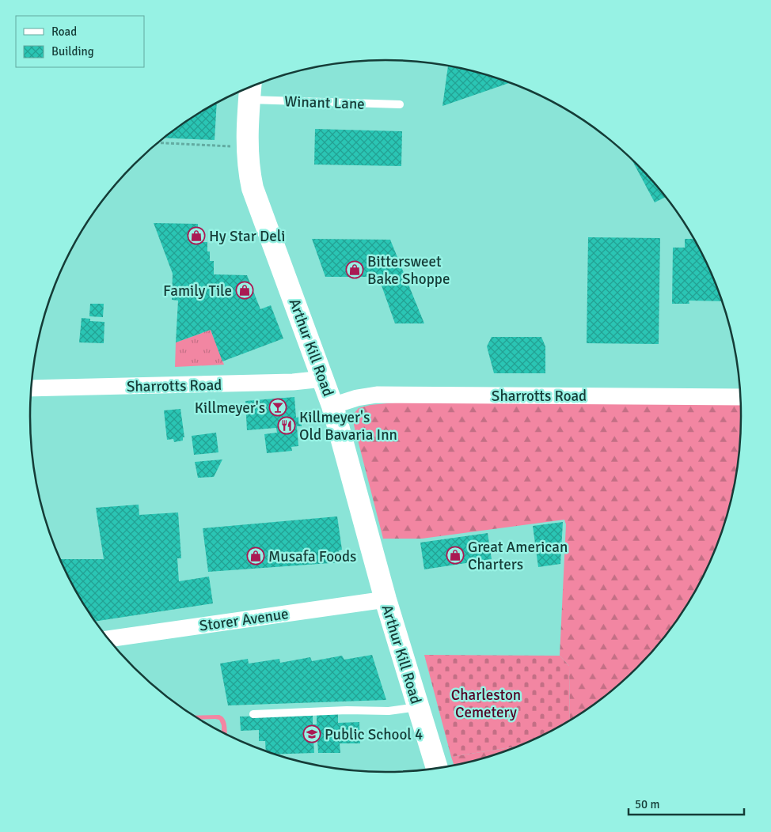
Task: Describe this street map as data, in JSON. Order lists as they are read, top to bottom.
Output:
{
  "streets": {
    "street": ["Arthur Kill Road", "Sharrotts Road", "Storer Avenue"],
    "lane": ["Winant Lane"]
  },
  "crossings": [
    ["Winant Lane", "Arthur Kill Road"],
    ["Arthur Kill Road", "Sharrotts Road"],
    ["Arthur Kill Road", "Storer Avenue"]
  ],
  "parks": ["Charleston Cemetery"],
  "places": {
    "shop": [
      "Hy Star Deli",
      "Bittersweet Bake Shoppe",
      "Family Tile",
      "Great American Charters",
      "Musafa Foods"
    ],
    "bar": ["Killmeyer's"],
    "restaurant": ["Killmeyer's Old Bavaria Inn"],
    "school or university": ["Public School 4"]
  },
  "legend": ["Road", "Building"],
  "scale_bar": "50 m"
}
